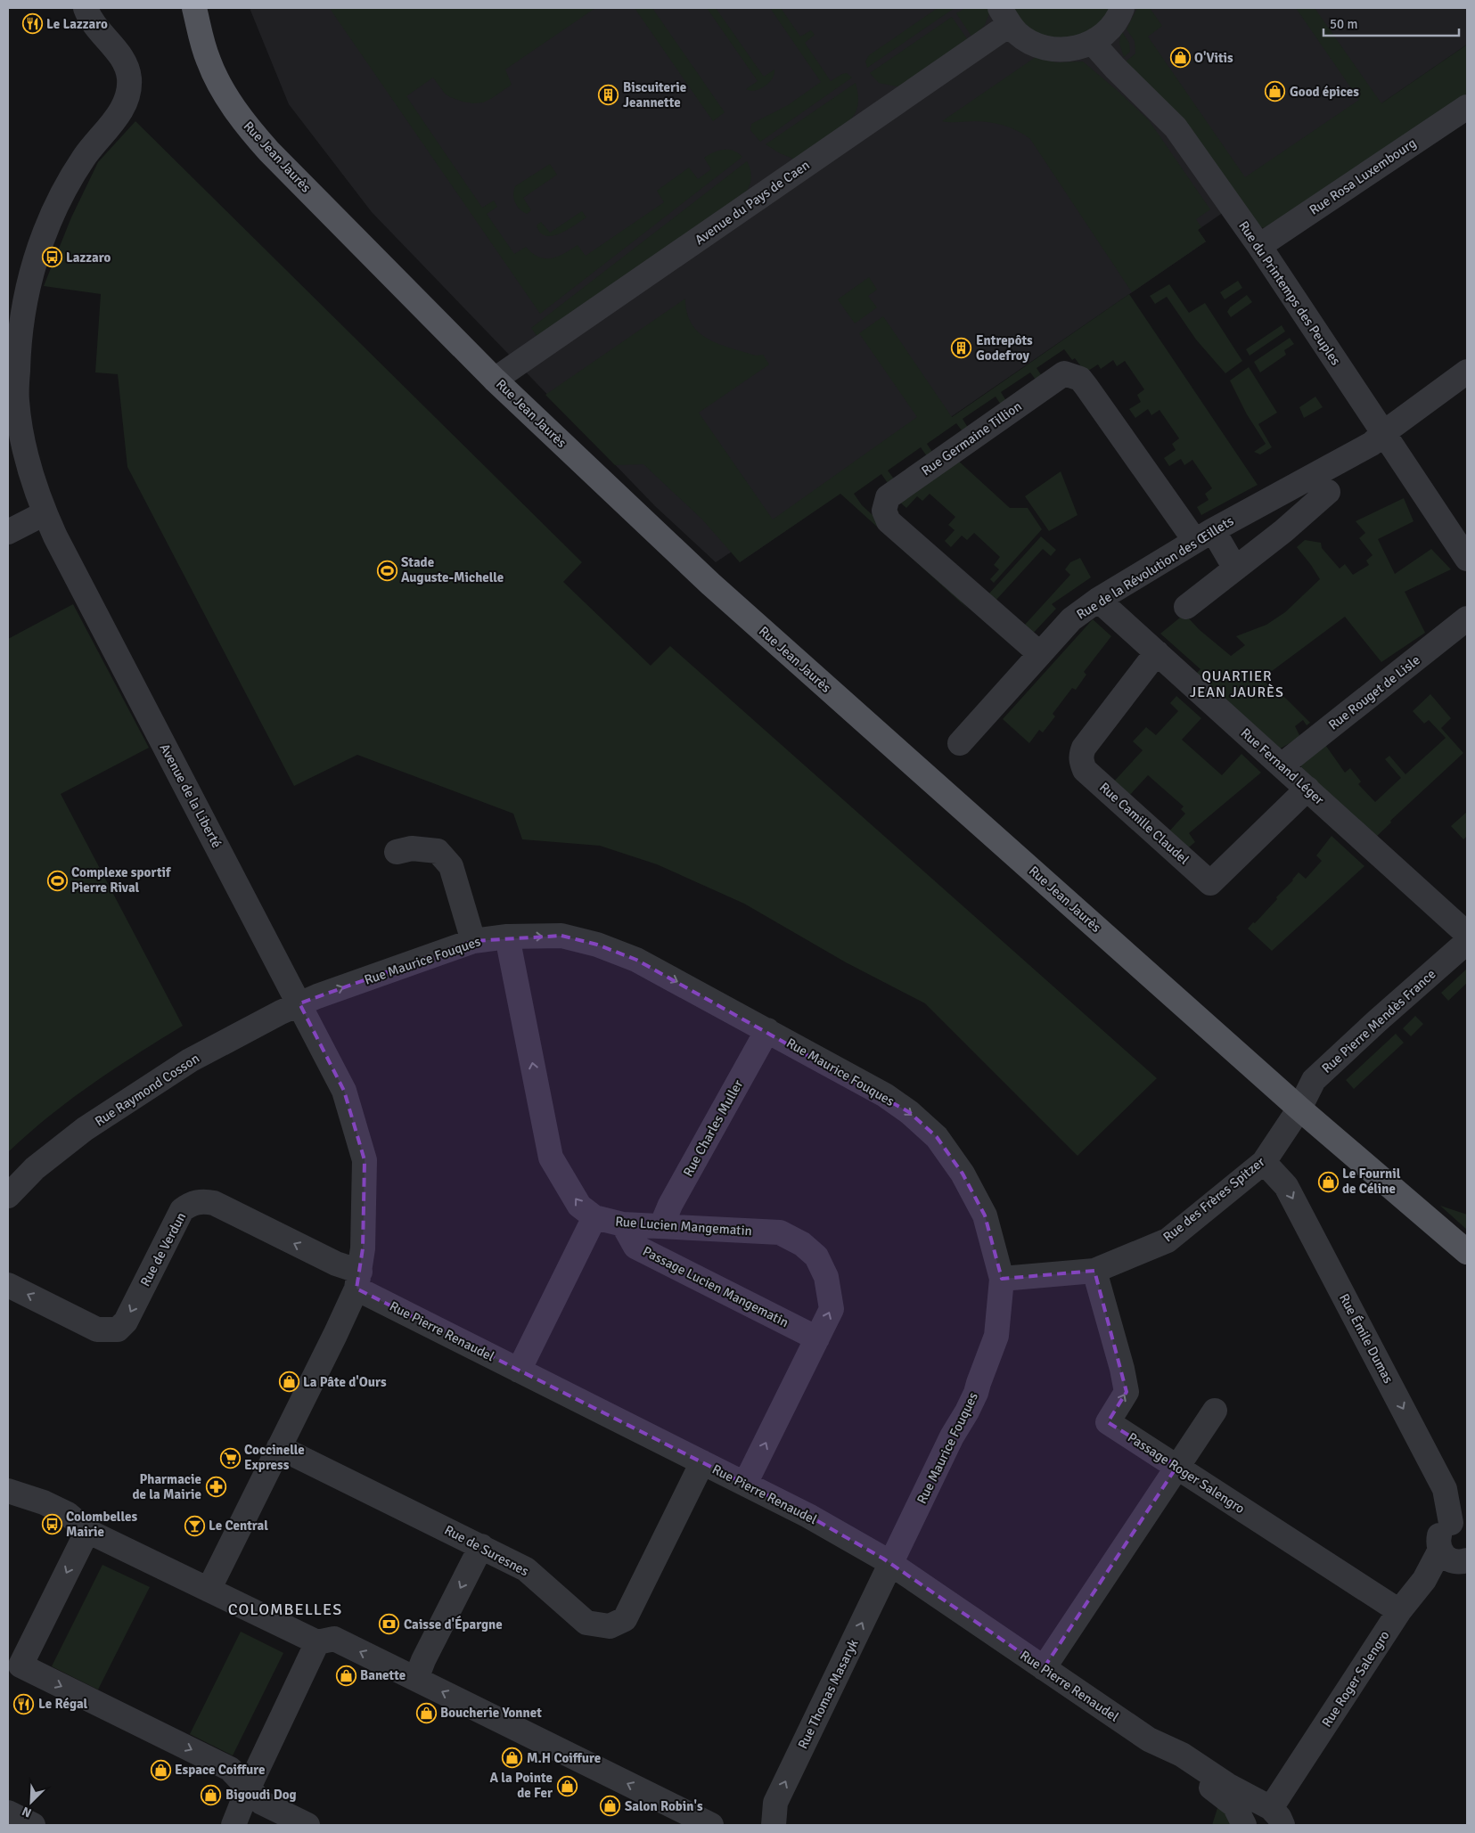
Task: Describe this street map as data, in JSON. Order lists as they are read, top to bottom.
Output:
{
  "streets": {
    "main road": ["Rue Jean Jaurès"],
    "street": [
      "Rue Rosa Luxembourg",
      "Avenue du Pays de Caen",
      "Rue du Printemps des Peuples",
      "Rue Germaine Tillion",
      "Rue de la Révolution des Œillets",
      "Rue Rouget de Lisle",
      "Rue Fernand Léger",
      "Avenue de la Liberté",
      "Rue Camille Claudel",
      "Rue Maurice Fouques",
      "Rue Pierre Mendès France",
      "Rue Raymond Cosson",
      "Rue Charles Muller",
      "Rue des Frères Spitzer",
      "Rue Lucien Mangematin",
      "Rue de Verdun",
      "Passage Lucien Mangematin",
      "Rue Pierre Renaudel",
      "Rue Émile Dumas",
      "Passage Roger Salengro",
      "Rue de Suresnes",
      "Rue Roger Salengro",
      "Rue Thomas Masaryk"
    ]
  },
  "crossings": [
    ["Rue Jean Jaurès", "Avenue du Pays de Caen"],
    ["Rue Jean Jaurès", "Rue Pierre Mendès France"],
    ["Rue Jean Jaurès", "Rue des Frères Spitzer"],
    ["Rue Rosa Luxembourg", "Rue du Printemps des Peuples"],
    ["Rue du Printemps des Peuples", "Rue de la Révolution des Œillets"],
    ["Rue Germaine Tillion", "Rue de la Révolution des Œillets"],
    ["Rue de la Révolution des Œillets", "Rue Fernand Léger"],
    ["Rue Rouget de Lisle", "Rue Fernand Léger"],
    ["Rue Fernand Léger", "Rue Camille Claudel"],
    ["Avenue de la Liberté", "Rue Maurice Fouques"],
    ["Avenue de la Liberté", "Rue Raymond Cosson"],
    ["Avenue de la Liberté", "Rue de Verdun"],
    ["Avenue de la Liberté", "Rue Pierre Renaudel"],
    ["Avenue de la Liberté", "Rue de Suresnes"],
    ["Rue Maurice Fouques", "Rue Raymond Cosson"],
    ["Rue Maurice Fouques", "Rue Charles Muller"],
    ["Rue Maurice Fouques", "Rue des Frères Spitzer"],
    ["Rue Maurice Fouques", "Rue Lucien Mangematin"],
    ["Rue Maurice Fouques", "Rue Pierre Renaudel"],
    ["Rue Maurice Fouques", "Rue Thomas Masaryk"],
    ["Rue Pierre Mendès France", "Rue des Frères Spitzer"],
    ["Rue Charles Muller", "Rue Lucien Mangematin"],
    ["Rue des Frères Spitzer", "Rue Émile Dumas"],
    ["Rue des Frères Spitzer", "Passage Roger Salengro"],
    ["Rue Lucien Mangematin", "Passage Lucien Mangematin"],
    ["Rue Lucien Mangematin", "Rue Pierre Renaudel"],
    ["Rue de Verdun", "Rue Pierre Renaudel"],
    ["Rue Pierre Renaudel", "Rue de Suresnes"],
    ["Rue Pierre Renaudel", "Rue Roger Salengro"],
    ["Rue Pierre Renaudel", "Rue Thomas Masaryk"],
    ["Rue Émile Dumas", "Rue Roger Salengro"],
    ["Passage Roger Salengro", "Rue Roger Salengro"]
  ],
  "one_way": [
    "Rue Maurice Fouques",
    "Rue Émile Dumas",
    "Passage Roger Salengro",
    "Rue Thomas Masaryk"
  ],
  "districts": ["QUARTIER JEAN JAURÈS", "COLOMBELLES"],
  "places": {
    "restaurant": ["Le Lazzaro", "Le Régal"],
    "shop": [
      "O'Vitis",
      "Good épices",
      "Le Fournil de Céline",
      "La Pâte d'Ours",
      "Banette",
      "Boucherie Yonnet",
      "M.H Coiffure",
      "Espace Coiffure",
      "A la Pointe de Fer",
      "Bigoudi Dog",
      "Salon Robin's"
    ],
    "building": ["Biscuiterie Jeannette", "Entrepôts Godefroy"],
    "bus stop": ["Lazzaro", "Colombelles Mairie"],
    "sports": ["Stade Auguste-Michelle", "Complexe sportif Pierre Rival"],
    "supermarket": ["Coccinelle Express"],
    "pharmacy": ["Pharmacie de la Mairie"],
    "bar": ["Le Central"],
    "bank": ["Caisse d'Épargne"]
  },
  "scale_bar": "50 m",
  "north": "bottom left"
}
